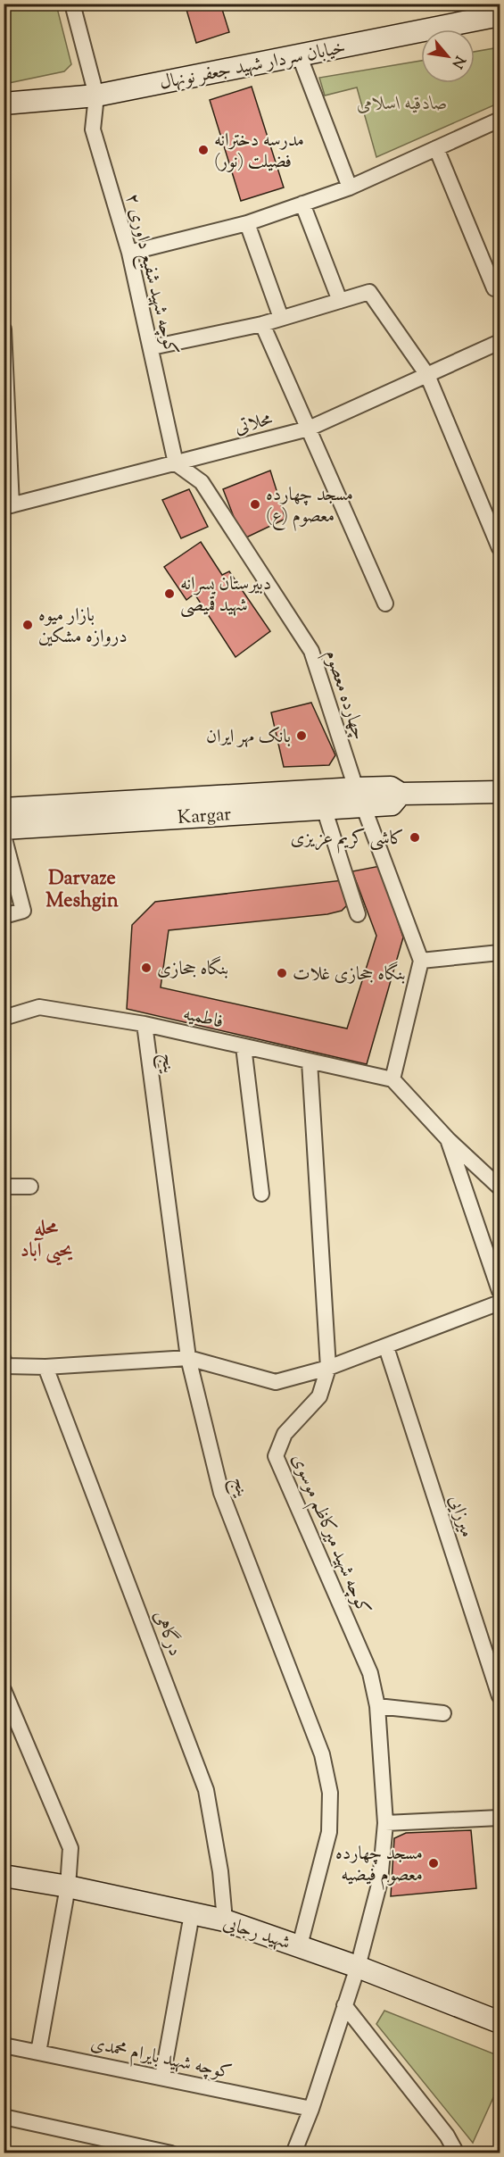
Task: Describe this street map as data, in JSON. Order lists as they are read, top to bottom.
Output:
{
  "streets": {
    "main road": ["خیابان سردار شهید جعفر نونهال", "Kargar", "شهید رجایی"],
    "street": [
      "کوچه شهید شفیع داوری ۲",
      "محلاتی",
      "چهارده معصوم",
      "فاطمیه",
      "ینج",
      "میرزایی",
      "کوچه شهید میرکاظم موسوی",
      "درگاهی",
      "کوچه شهید بایرام محمدی"
    ]
  },
  "crossings": [
    ["خیابان سردار شهید جعفر نونهال", "کوچه شهید شفیع داوری ۲"],
    ["کوچه شهید شفیع داوری ۲", "محلاتی"],
    ["کوچه شهید شفیع داوری ۲", "چهارده معصوم"],
    ["محلاتی", "چهارده معصوم"],
    ["چهارده معصوم", "Kargar"],
    ["فاطمیه", "ینج"],
    ["فاطمیه", "کوچه شهید میرکاظم موسوی"],
    ["ینج", "شهید رجایی"],
    ["کوچه شهید میرکاظم موسوی", "شهید رجایی"],
    ["کوچه شهید میرکاظم موسوی", "کوچه شهید بایرام محمدی"],
    ["درگاهی", "شهید رجایی"]
  ],
  "districts": ["Darvaze Meshgin", "محله یحیی آباد"],
  "parks": ["صادقیه اسلامی"],
  "places": [
    "مدرسه دخترانه فضیلت (نور)",
    "مسجد چهارده معصوم (ع)",
    "دبیرستان پسرانه شهید قمیصی",
    "بازار میوه دروازه مشکین",
    "بانک مهر ایران",
    "کاشی کریم عزیزی",
    "بنگاه جحازی",
    "بنگاه جحازی غلات",
    "مسجد چهارده معصوم فیضیه"
  ],
  "north": "bottom right"
}
